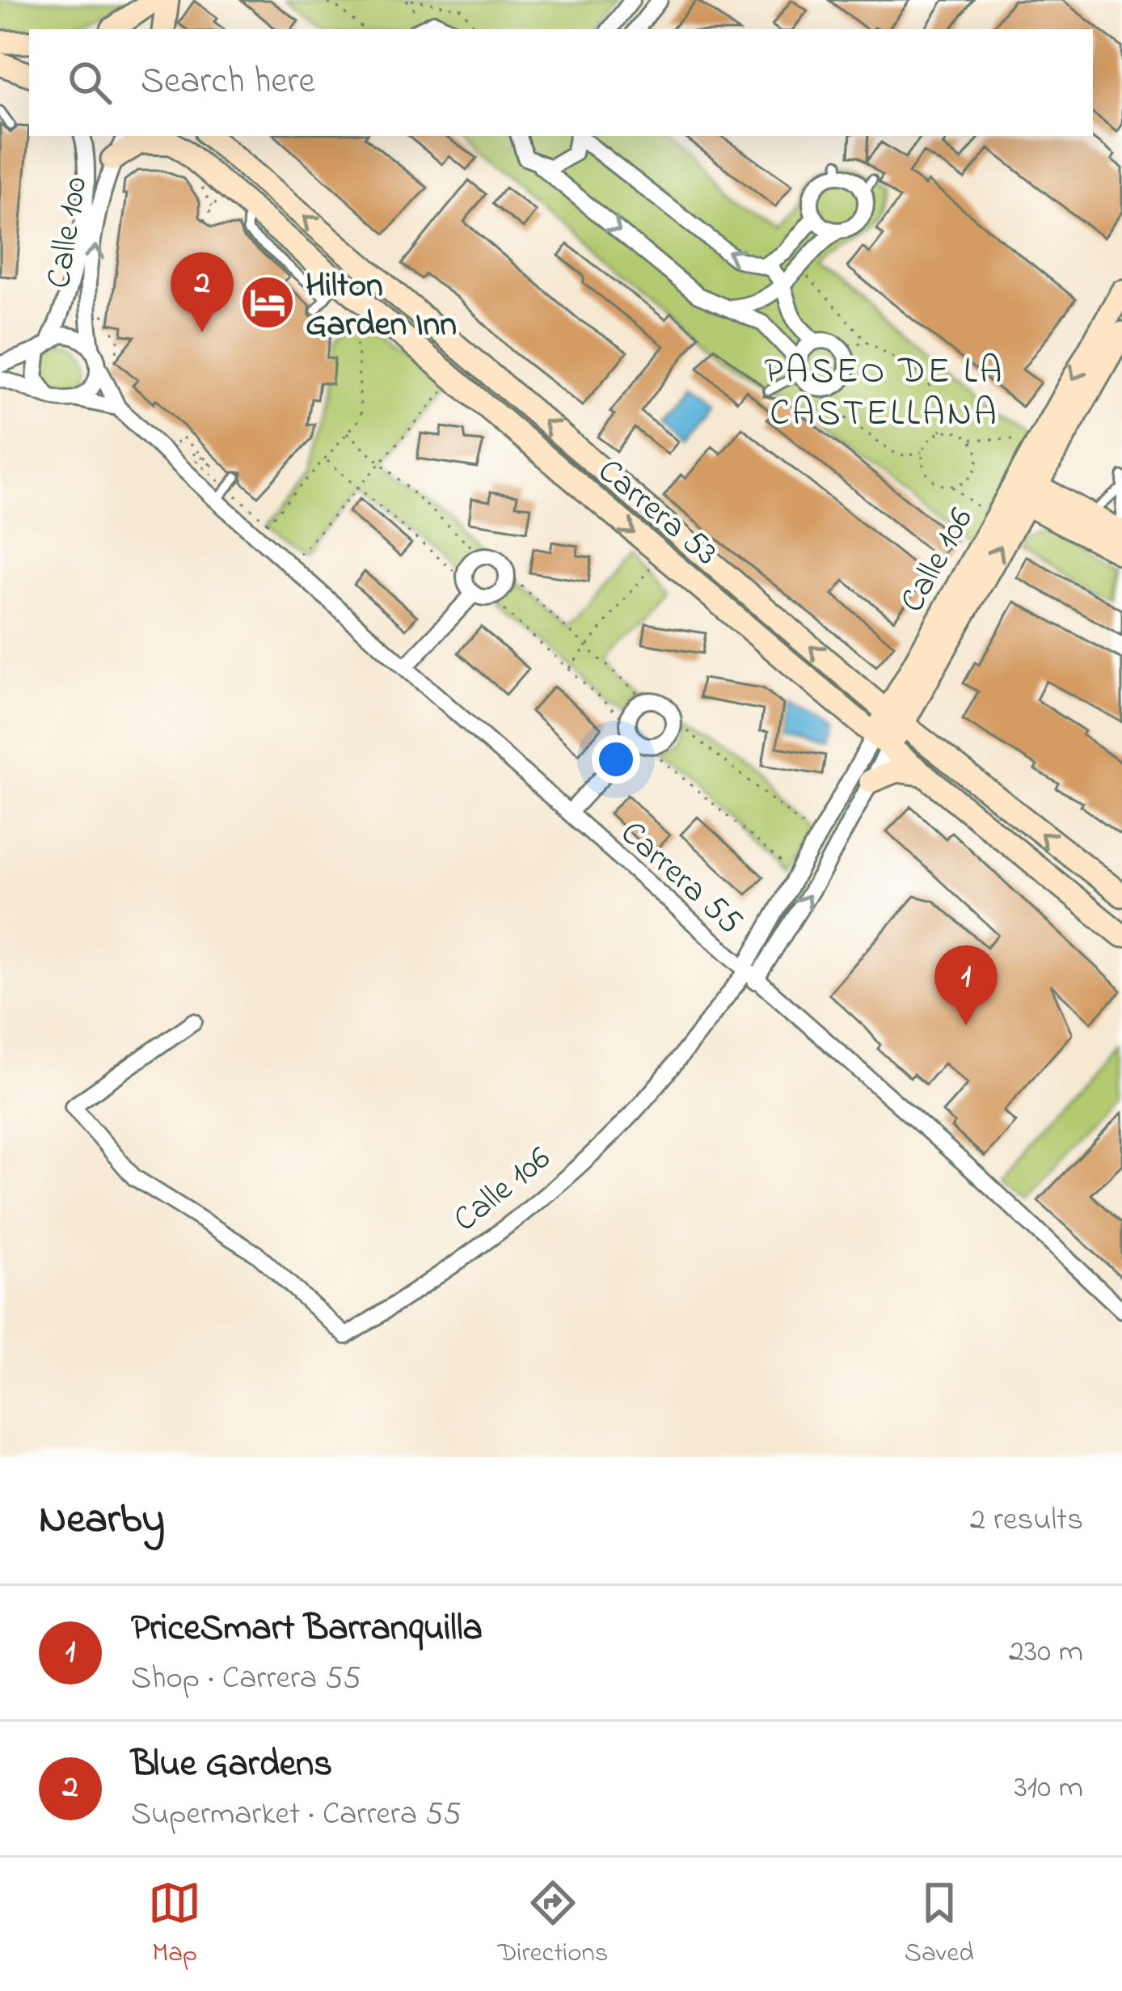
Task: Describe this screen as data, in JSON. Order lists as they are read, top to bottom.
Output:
{
  "streets": {
    "main road": ["Carrera 53", "Calle 106"],
    "street": ["Calle 100", "Carrera 55"]
  },
  "crossings": [
    ["Calle 100", "Carrera 55"],
    ["Carrera 53", "Calle 106"],
    ["Calle 106", "Carrera 55"]
  ],
  "districts": ["PASEO DE LA CASTELLANA"],
  "places": {
    "hotel": ["Hilton Garden Inn"]
  },
  "page": {
    "search": "Search here",
    "pins": ["2", "1"],
    "heading": ["Nearby", "2 results"],
    "list": [
      {
        "mark": "1",
        "name": "PriceSmart Barranquilla",
        "note": "Shop · Carrera 55",
        "value": "230 m"
      },
      {
        "mark": "2",
        "name": "Blue Gardens",
        "note": "Supermarket · Carrera 55",
        "value": "310 m"
      }
    ],
    "nav": ["Map", "Directions", "Saved"]
  }
}
